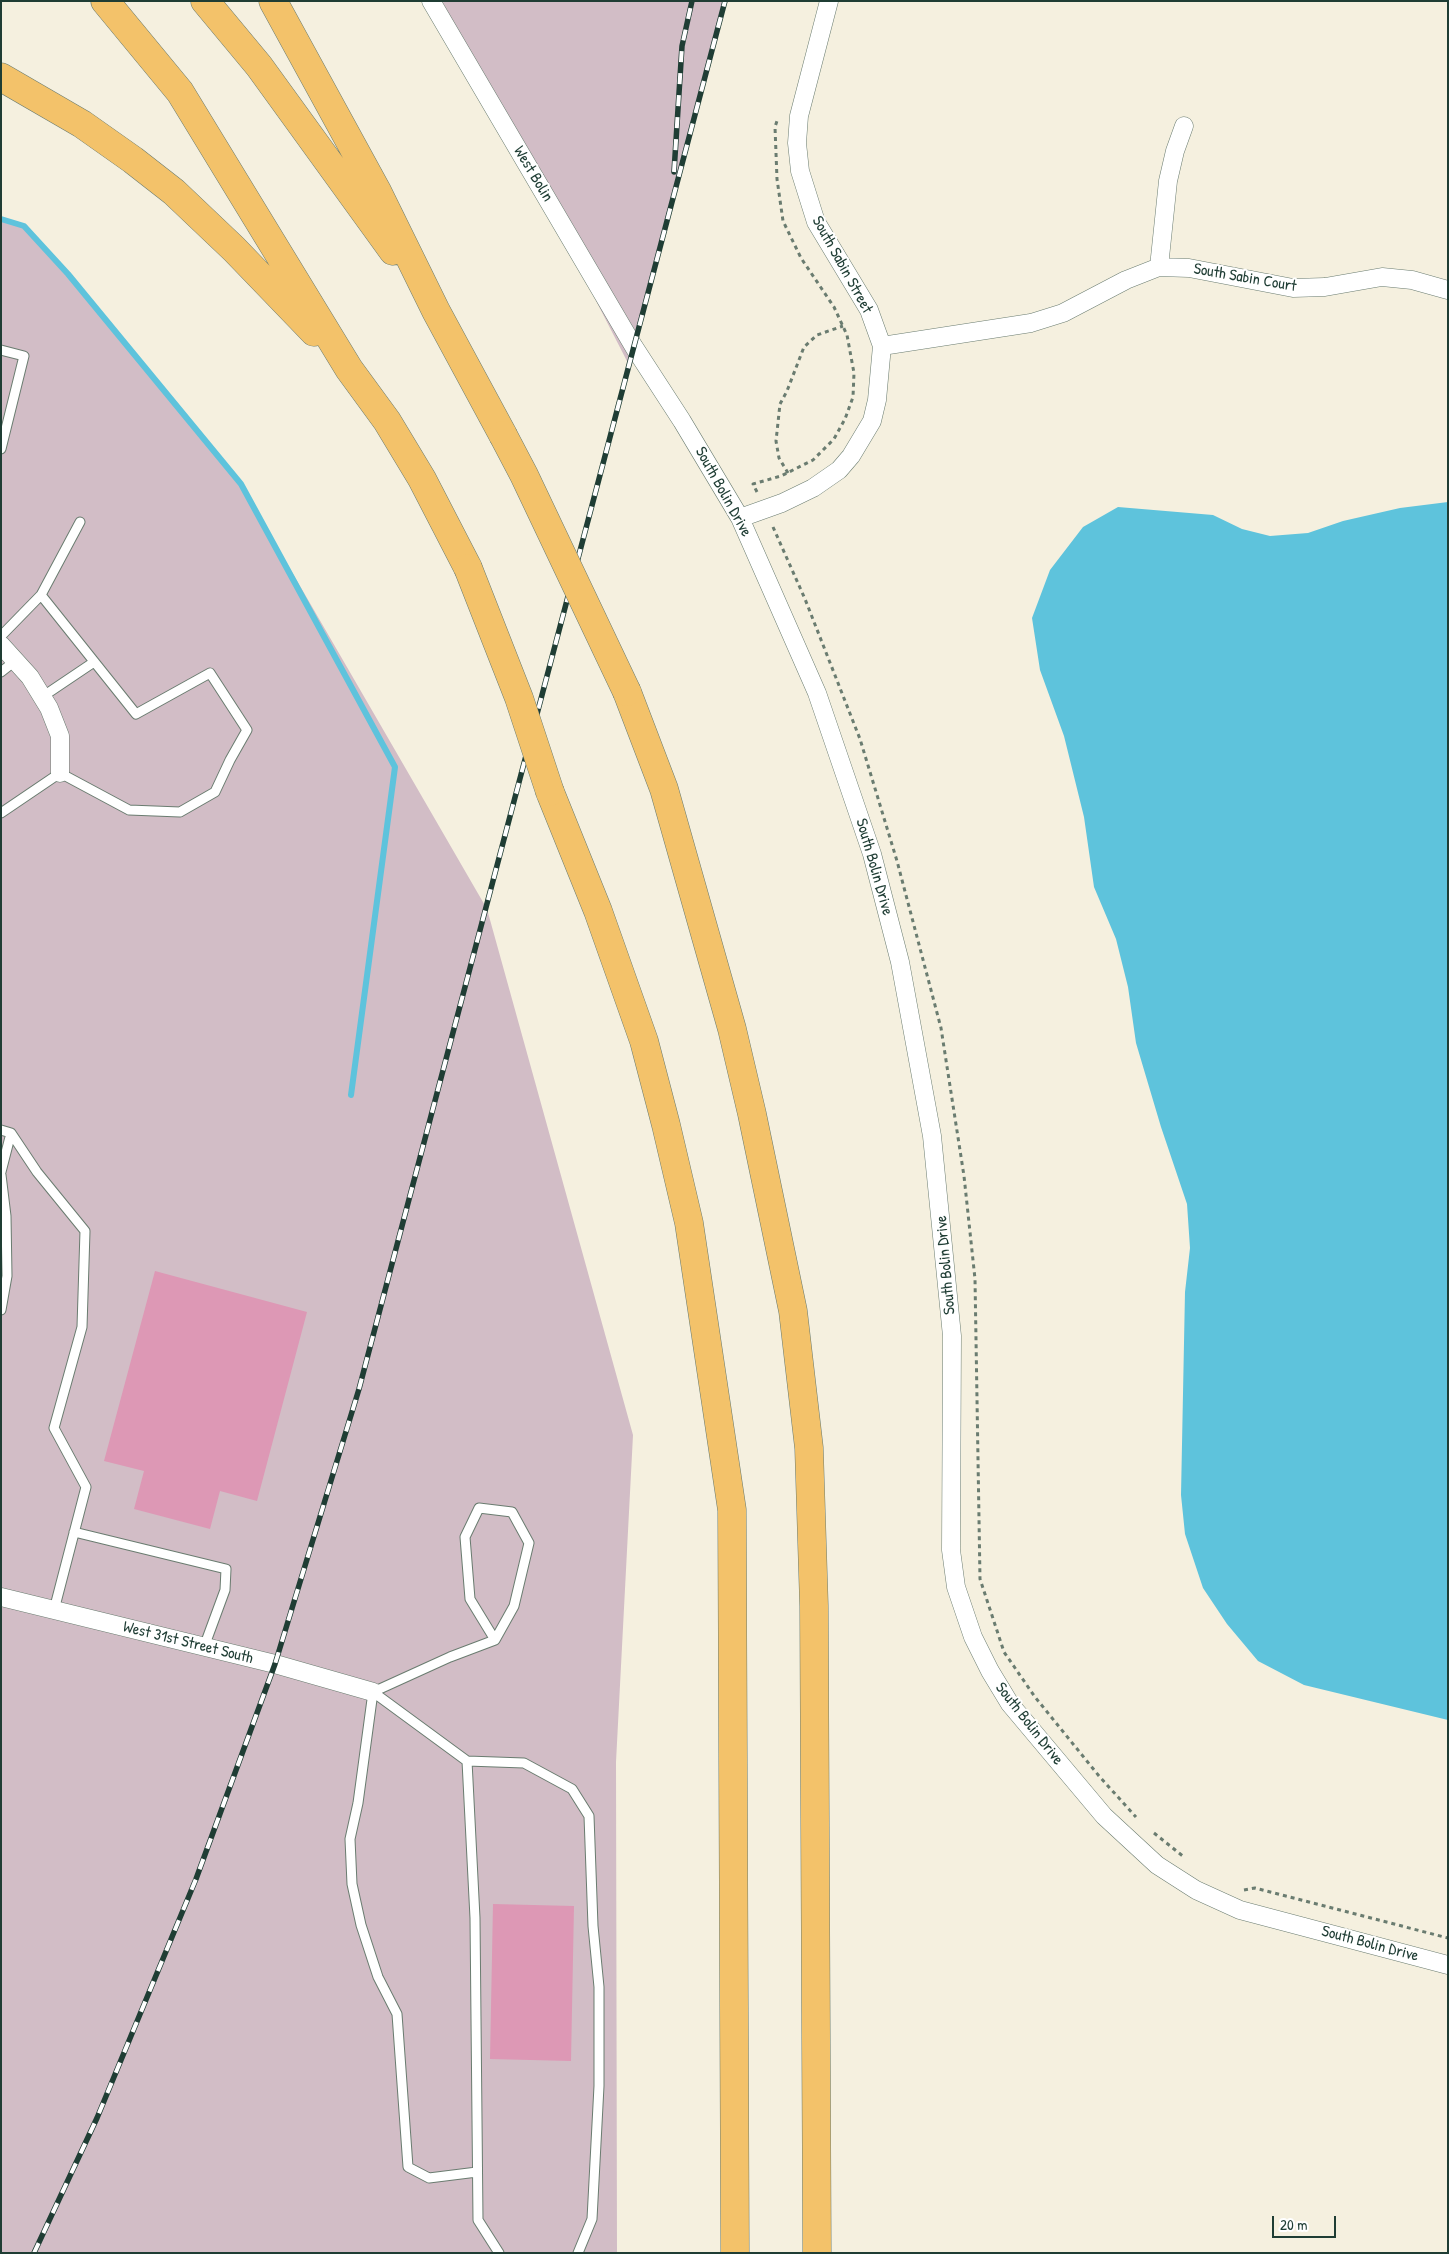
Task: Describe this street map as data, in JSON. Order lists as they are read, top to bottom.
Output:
{
  "streets": {
    "street": [
      "West Bolin",
      "South Sabin Street",
      "South Sabin Court",
      "South Bolin Drive",
      "West 31st Street South"
    ]
  },
  "crossings": [
    ["West Bolin", "South Bolin Drive"],
    ["South Sabin Street", "South Sabin Court"],
    ["South Sabin Street", "South Bolin Drive"]
  ],
  "scale_bar": "20 m"
}
